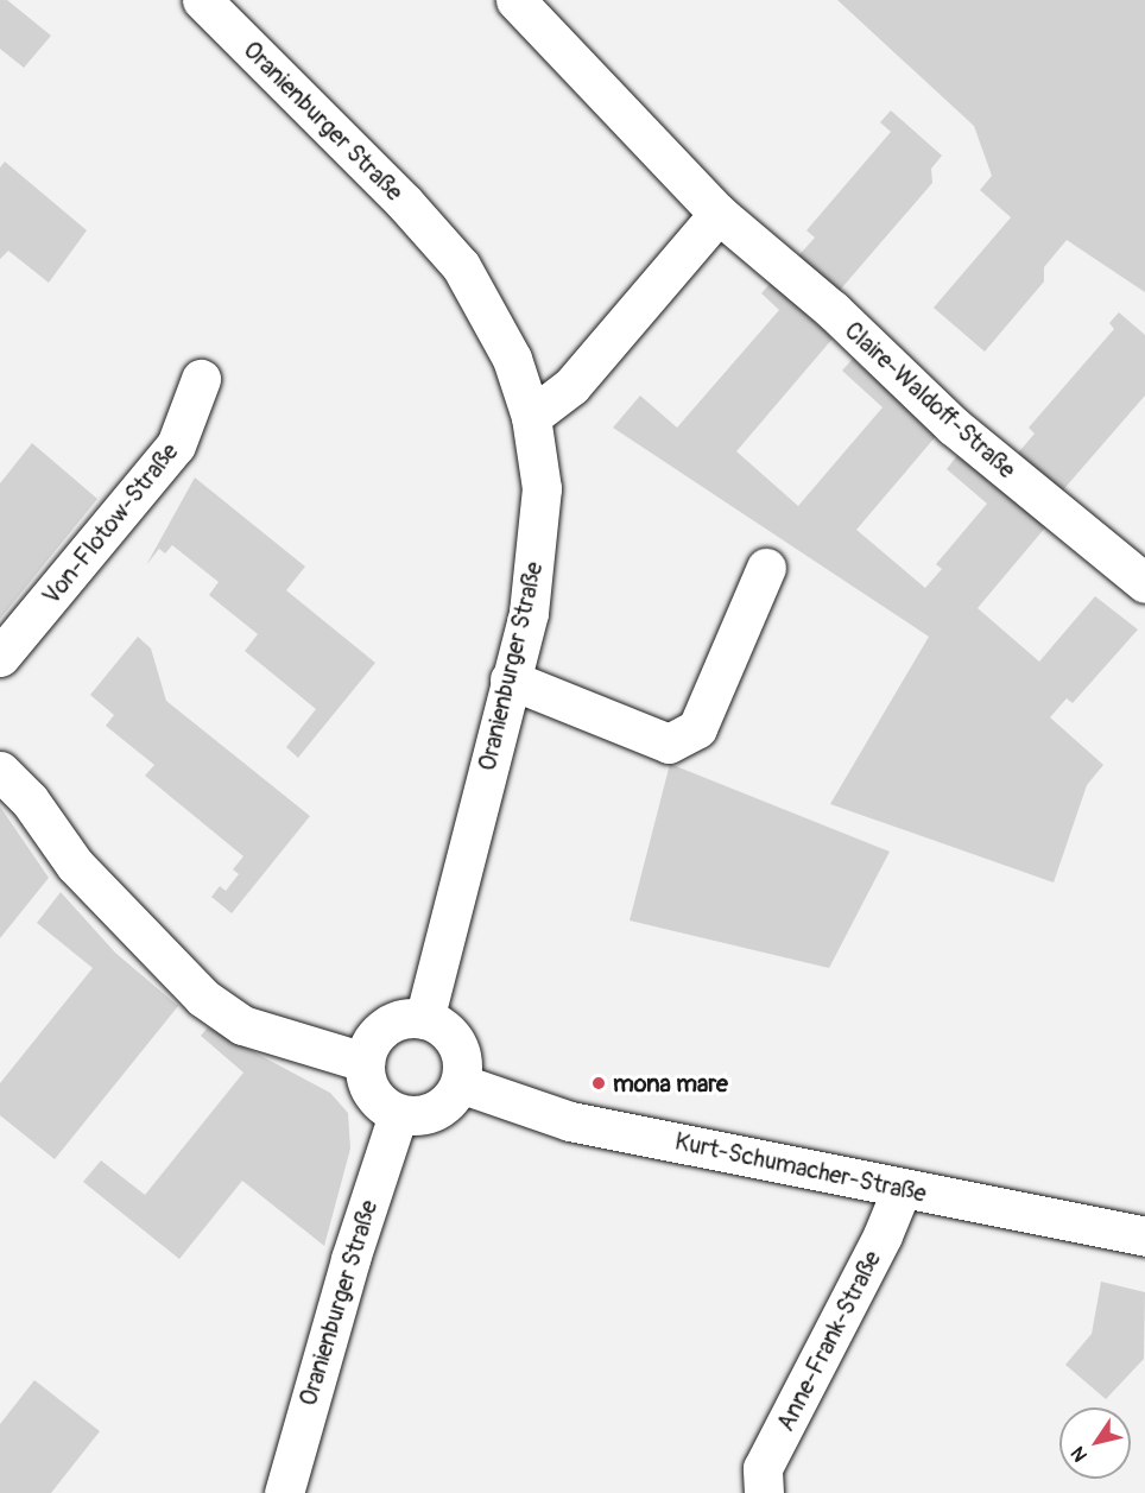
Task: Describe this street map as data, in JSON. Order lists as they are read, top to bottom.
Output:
{
  "streets": {
    "street": [
      "Oranienburger Straße",
      "Claire-Waldoff-Straße",
      "Von-Flotow-Straße",
      "Kurt-Schumacher-Straße",
      "Anne-Frank-Straße"
    ]
  },
  "crossings": [
    ["Oranienburger Straße", "Kurt-Schumacher-Straße"],
    ["Kurt-Schumacher-Straße", "Anne-Frank-Straße"]
  ],
  "places": ["mona mare"],
  "north": "bottom left"
}
